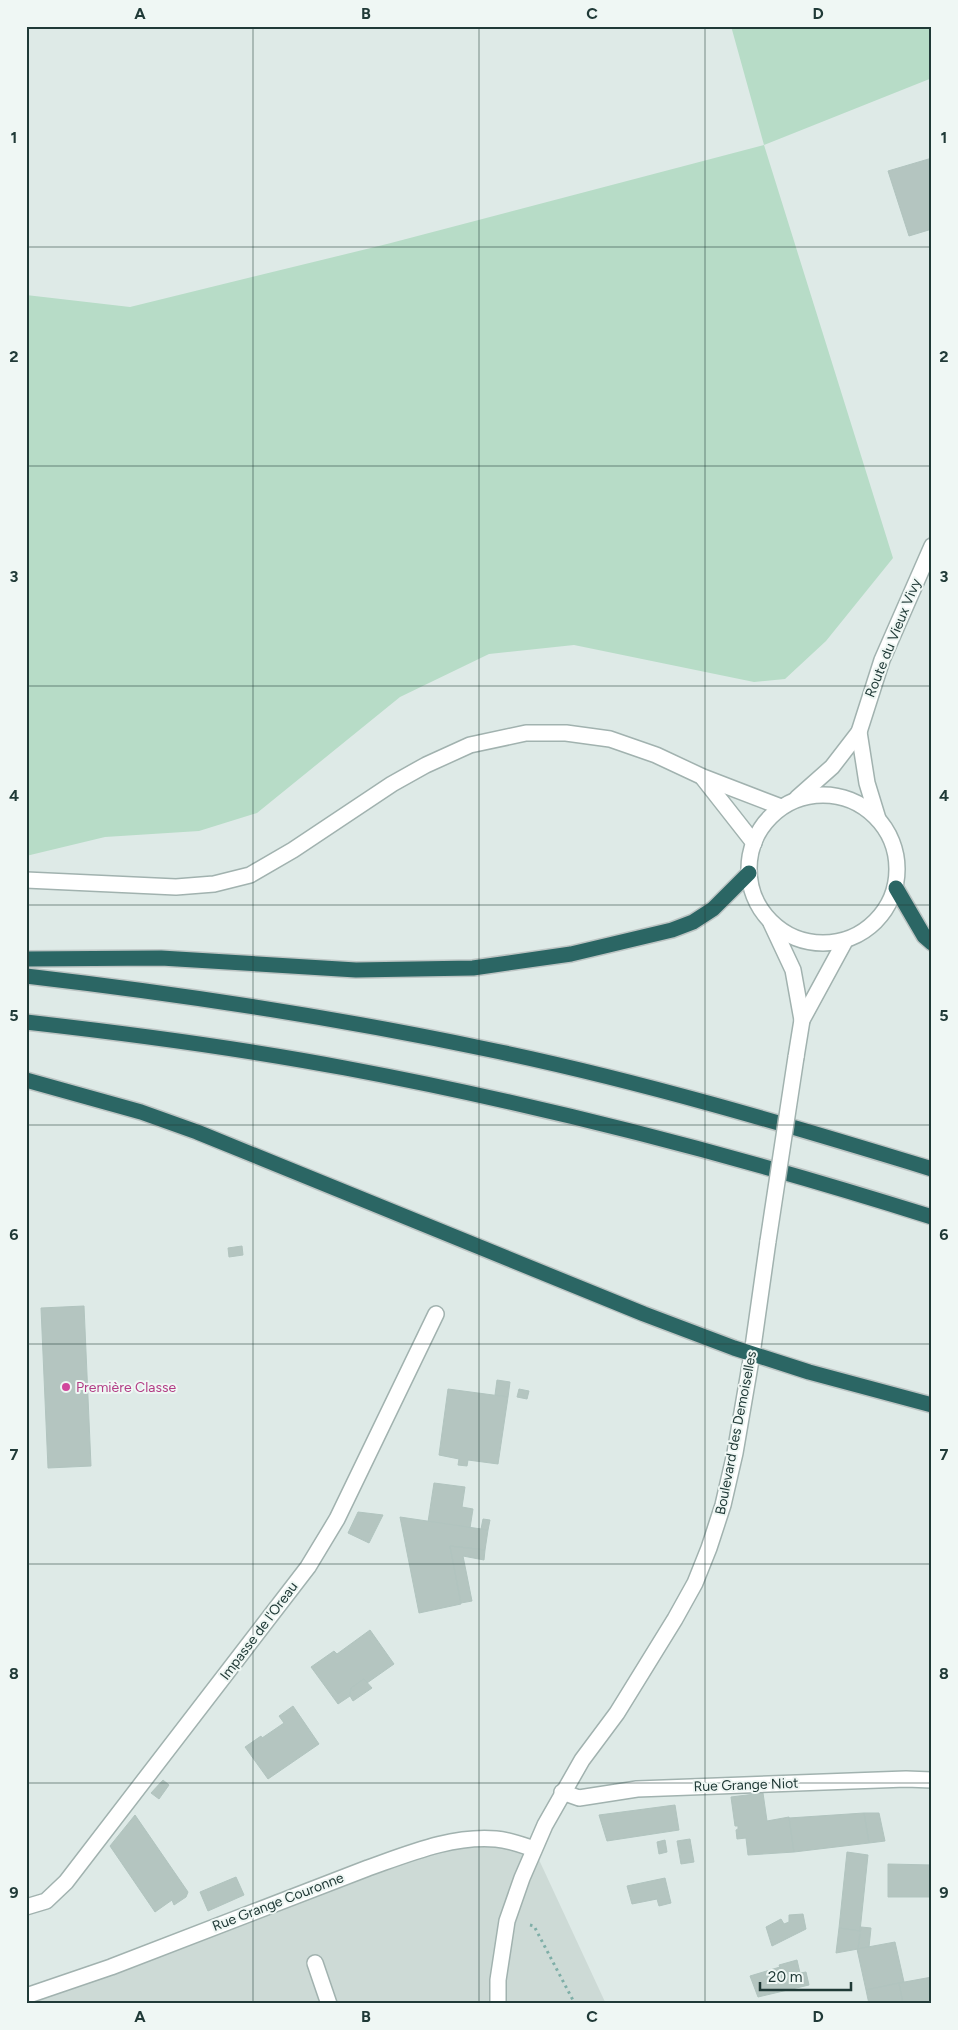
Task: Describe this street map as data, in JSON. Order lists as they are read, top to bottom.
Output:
{
  "streets": {
    "street": [
      "Route du Vieux Vivy",
      "Boulevard des Demoiselles",
      "Impasse de l'Oreau",
      "Rue Grange Niot",
      "Rue Grange Couronne"
    ]
  },
  "crossings": [
    ["Route du Vieux Vivy", "Boulevard des Demoiselles"],
    ["Boulevard des Demoiselles", "Rue Grange Niot"],
    ["Boulevard des Demoiselles", "Rue Grange Couronne"]
  ],
  "places": ["Première Classe"],
  "scale_bar": "20 m",
  "grid": {
    "columns": [
      "A",
      "B",
      "C",
      "D"
    ],
    "rows": [
      "1",
      "2",
      "3",
      "4",
      "5",
      "6",
      "7",
      "8",
      "9"
    ]
  }
}
